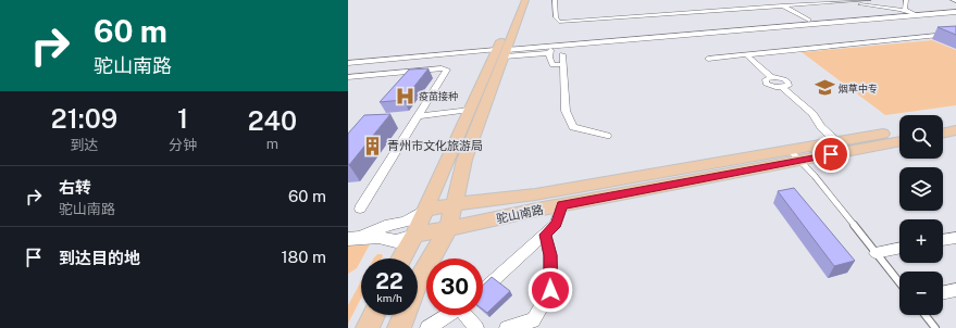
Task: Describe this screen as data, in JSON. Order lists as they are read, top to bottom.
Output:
{
  "streets": {
    "main road": ["驼山南路"]
  },
  "places": {
    "school or university": ["烟草中专"],
    "hospital": ["疫苗接种"],
    "building": ["青州市文化旅游局"]
  },
  "page": {
    "turn": ["60 m", "驼山南路"],
    "eta": [
      "21:09",
      "到达",
      "1",
      "分钟",
      "240",
      "m"
    ],
    "map_buttons": ["+", "−"],
    "list": [
      {
        "name": "右转",
        "note": "驼山南路",
        "value": "60 m"
      },
      {
        "name": "到达目的地",
        "value": "180 m"
      }
    ],
    "speed": "22 km/h",
    "limit": "30"
  }
}
